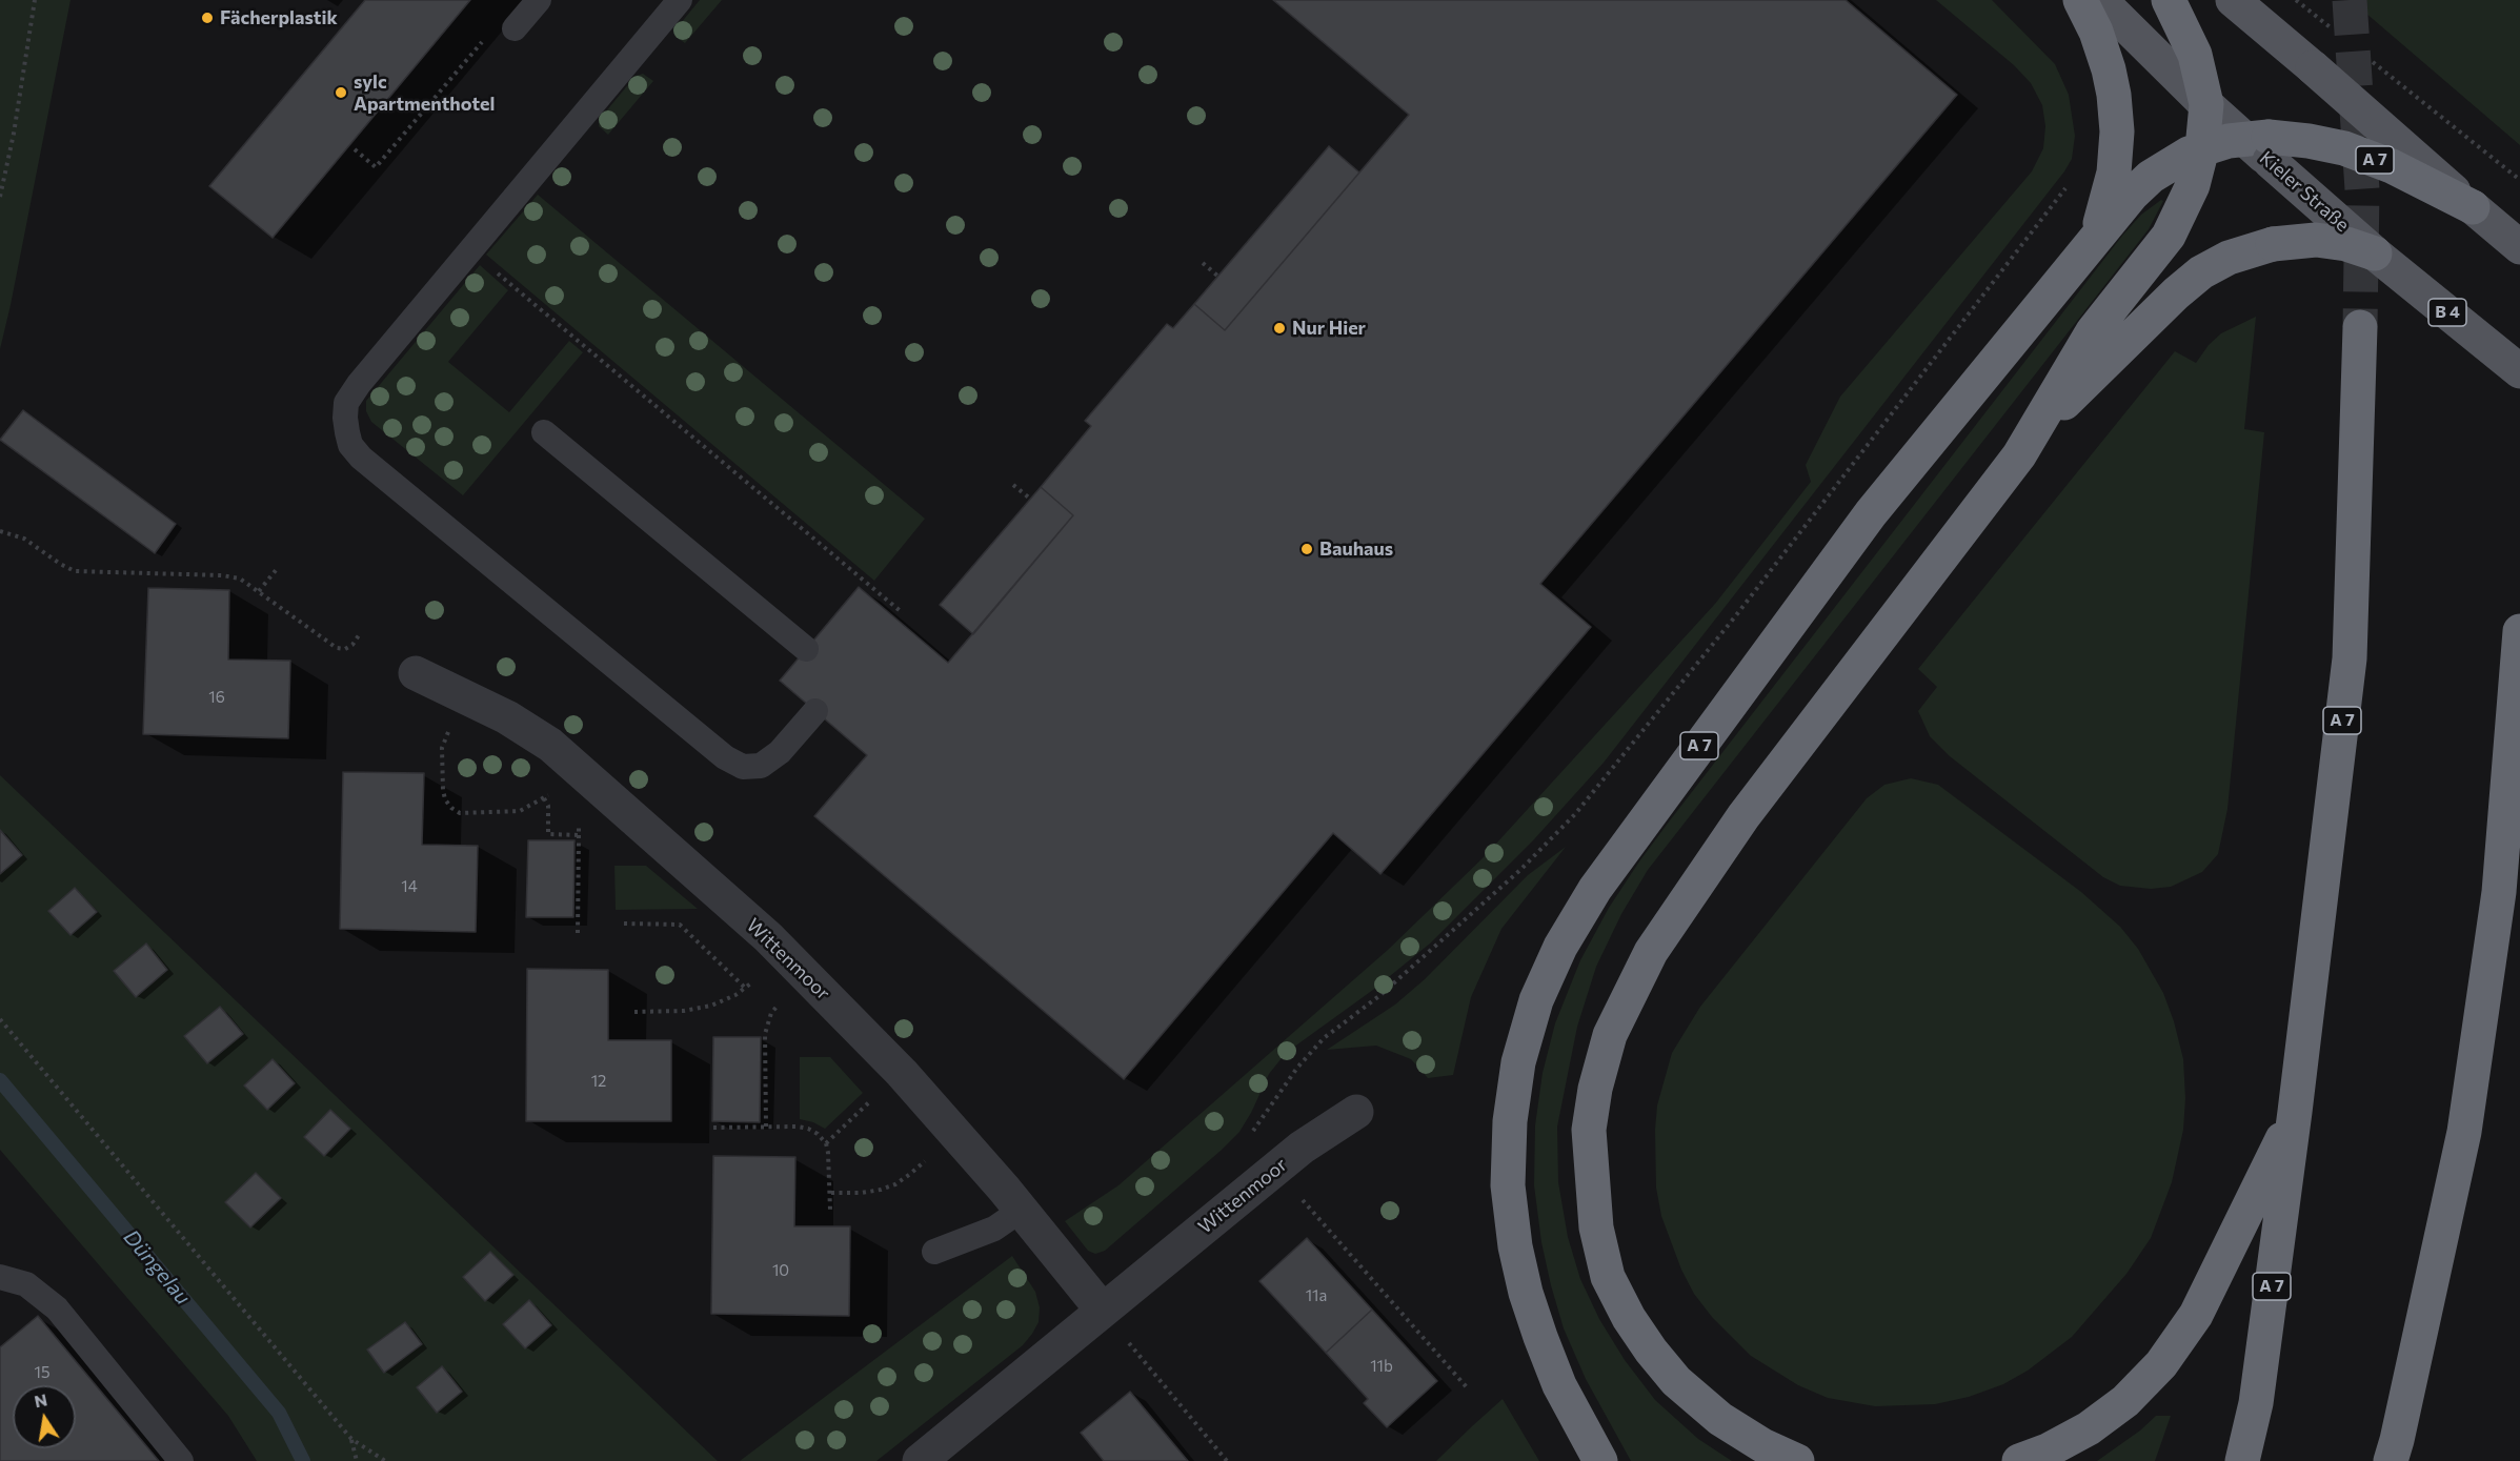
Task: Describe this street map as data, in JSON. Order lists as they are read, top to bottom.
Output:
{
  "streets": {
    "highway": ["A 7"],
    "main road": ["Kieler Straße", "B 4"],
    "street": ["Wittenmoor"]
  },
  "crossings": [
    ["A 7", "Kieler Straße"]
  ],
  "water": ["Düngelau"],
  "places": [
    "Fächerplastik",
    "sylc Apartmenthotel",
    "Nur Hier",
    "Bauhaus"
  ],
  "house_numbers": [
    "16",
    "14",
    "12",
    "10",
    "11a",
    "11b",
    "15"
  ],
  "north": "top"
}
